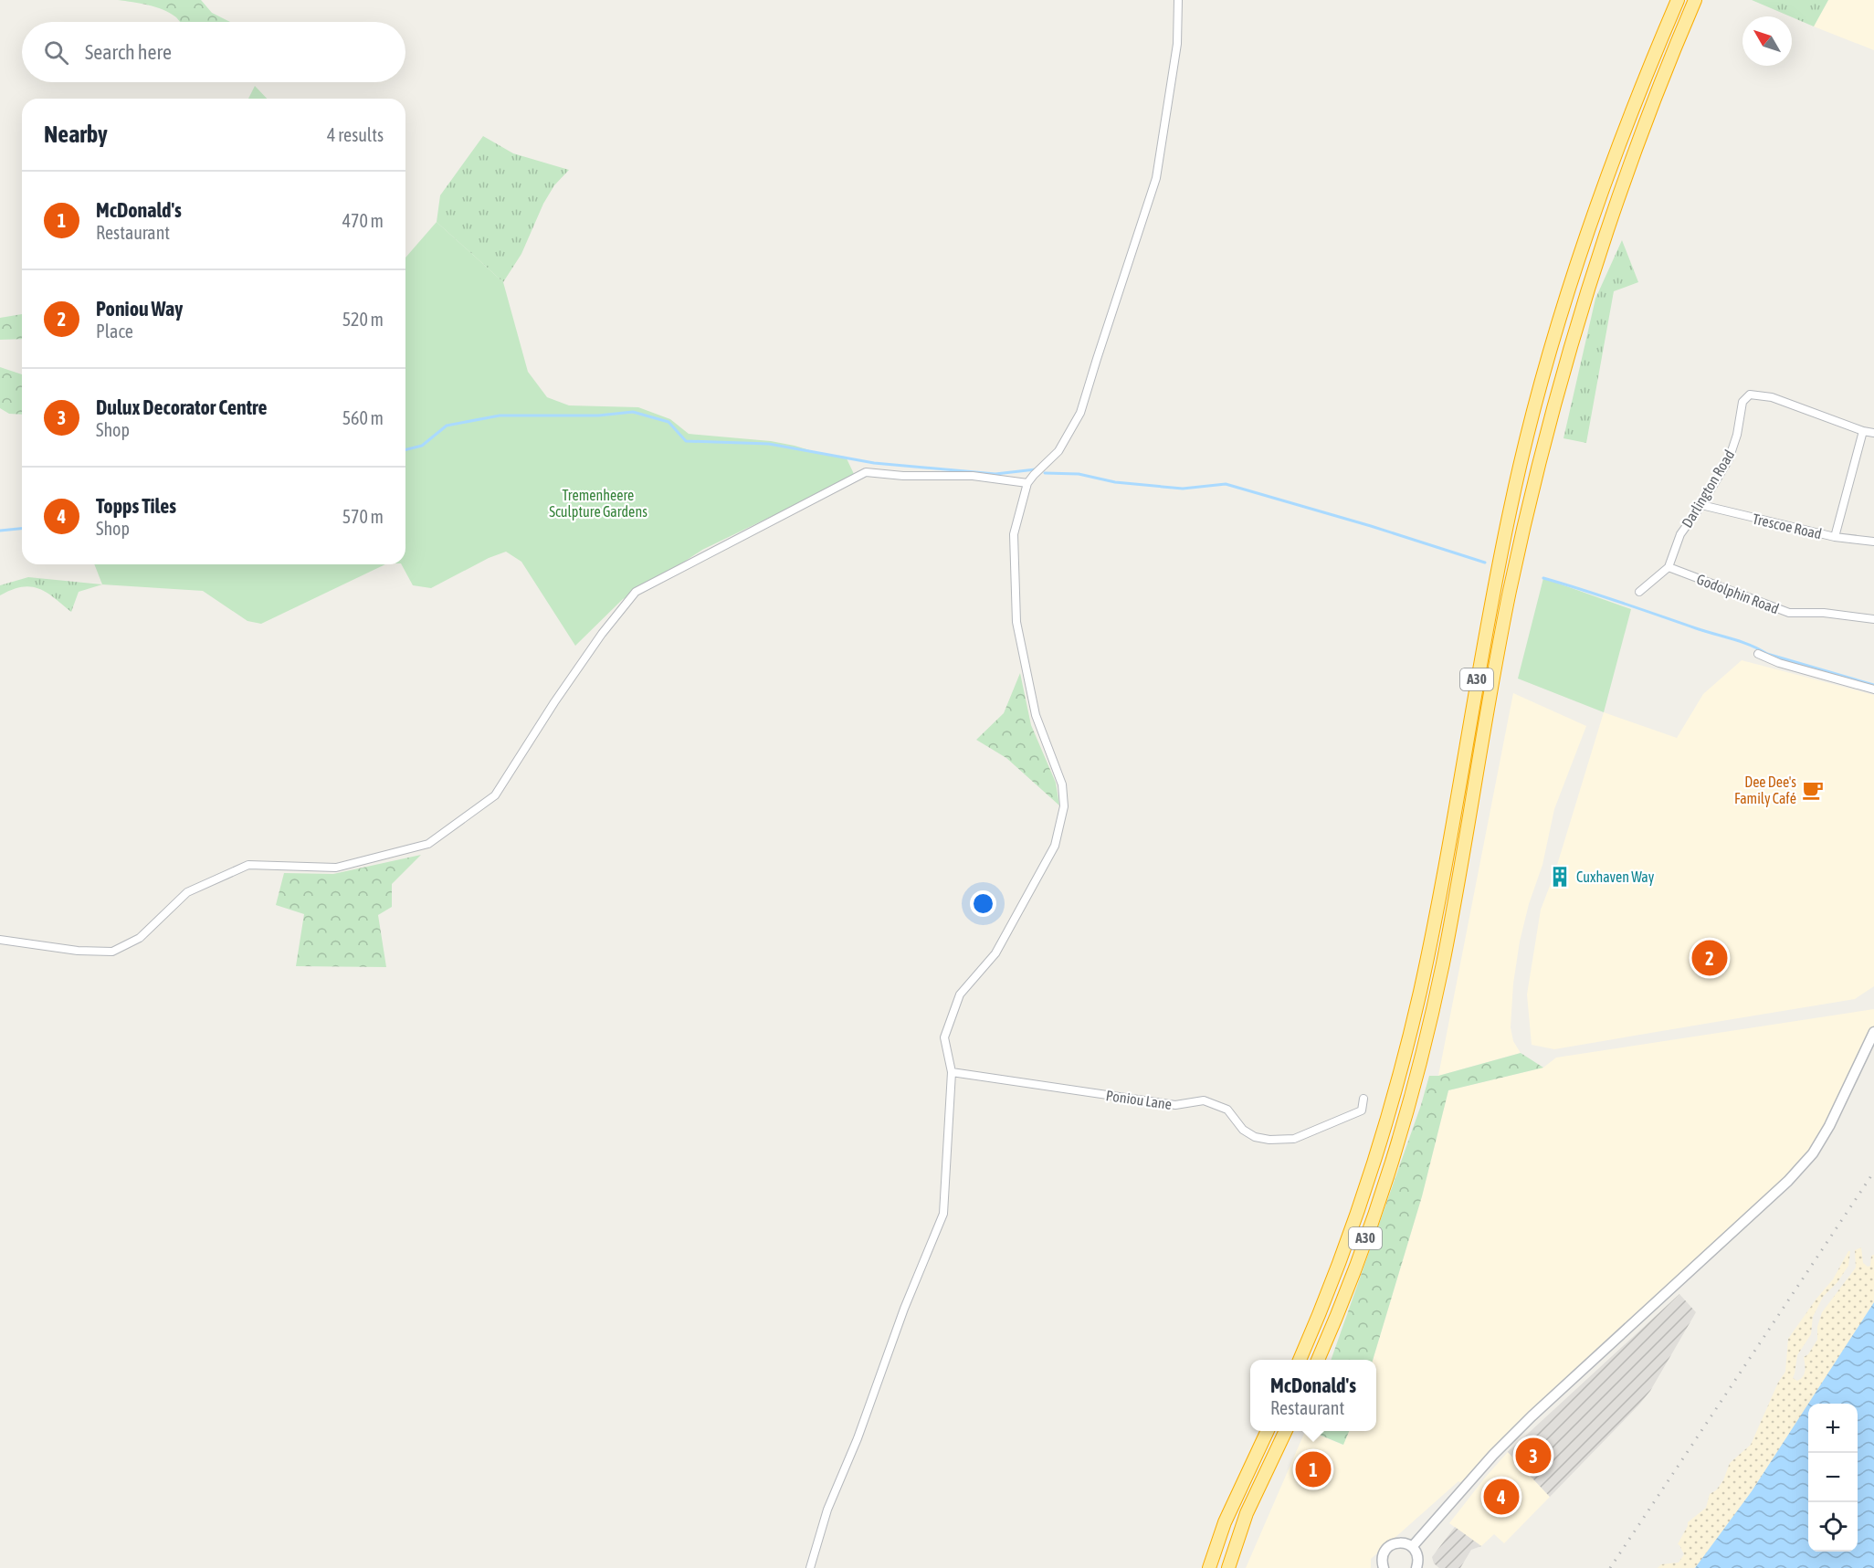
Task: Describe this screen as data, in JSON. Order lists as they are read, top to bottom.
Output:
{
  "streets": {
    "highway": ["A30"],
    "street": [
      "Darlington Road",
      "Trescoe Road",
      "Godolphin Road",
      "Poniou Lane"
    ]
  },
  "crossings": [
    ["Darlington Road", "Trescoe Road"],
    ["Darlington Road", "Godolphin Road"]
  ],
  "parks": ["Tremenheere Sculpture Gardens"],
  "places": {
    "cafe": ["Dee Dee's Family Café"],
    "building": ["Cuxhaven Way"]
  },
  "north": "top left",
  "page": {
    "search": "Search here",
    "heading": ["Nearby", "4 results"],
    "list": [
      {
        "mark": "1",
        "name": "McDonald's",
        "note": "Restaurant",
        "value": "470 m"
      },
      {
        "mark": "2",
        "name": "Poniou Way",
        "note": "Place",
        "value": "520 m"
      },
      {
        "mark": "3",
        "name": "Dulux Decorator Centre",
        "note": "Shop",
        "value": "560 m"
      },
      {
        "mark": "4",
        "name": "Topps Tiles",
        "note": "Shop",
        "value": "570 m"
      }
    ],
    "pins": [
      "2",
      "3",
      "1",
      "4"
    ],
    "popup": ["McDonald's", "Restaurant"],
    "map_buttons": ["+", "−"]
  }
}
